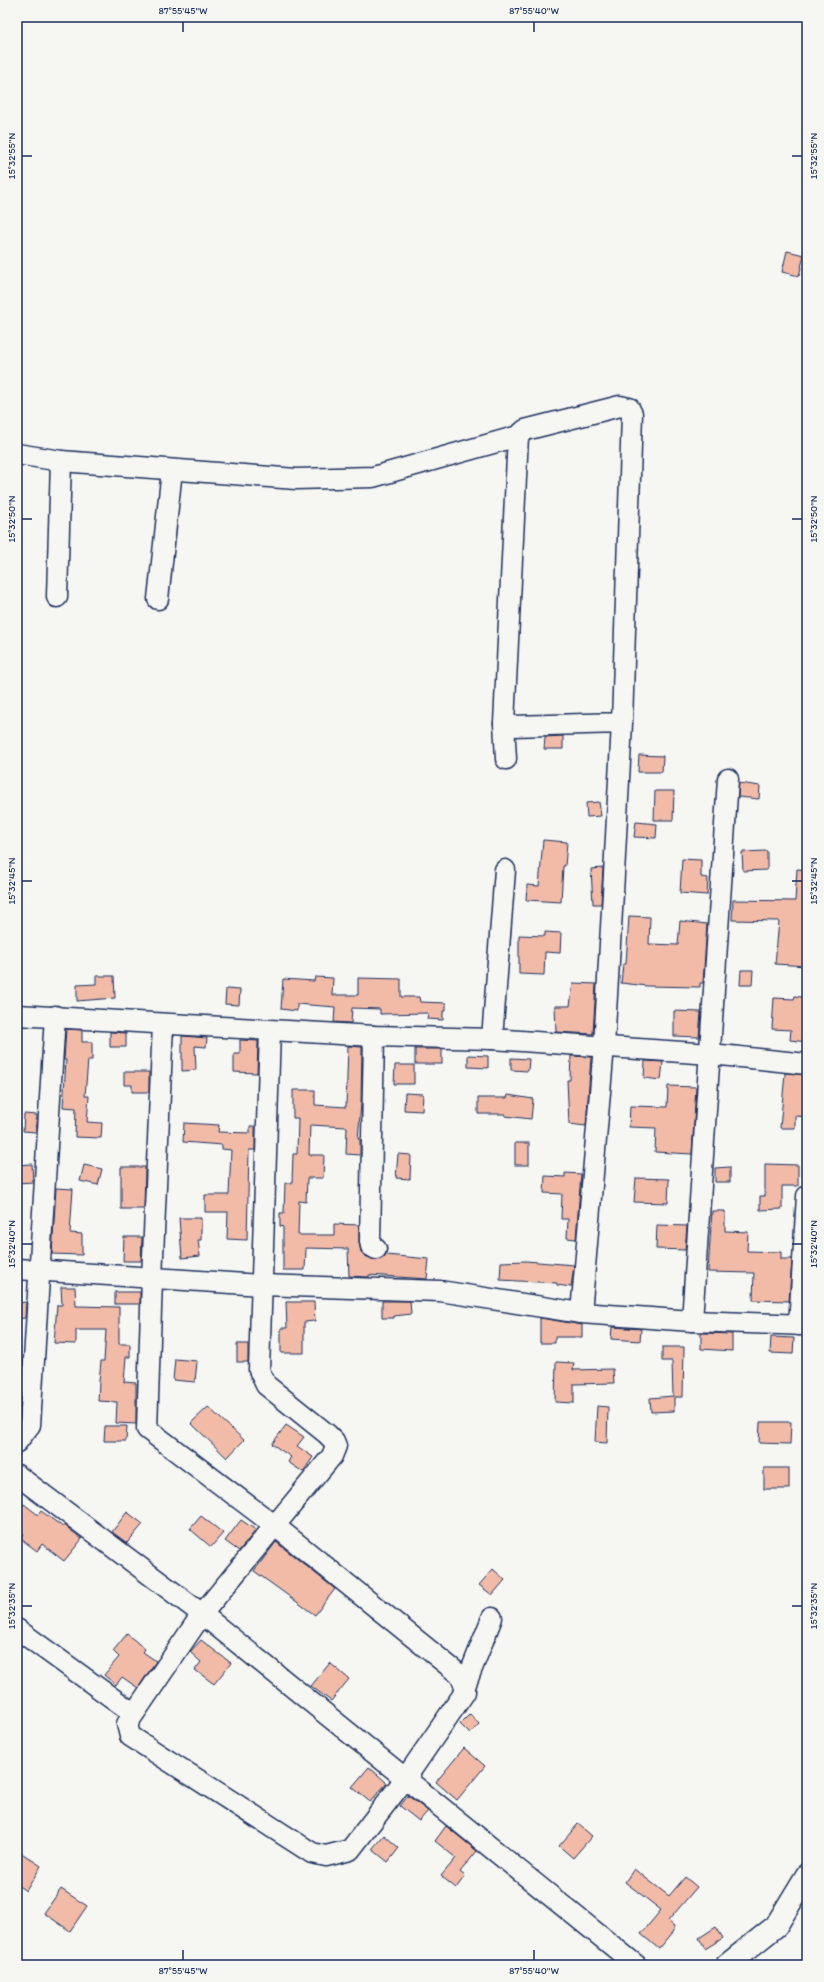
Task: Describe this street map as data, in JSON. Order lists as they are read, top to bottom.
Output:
{
  "coordinates": [
    "87°55'45\"W",
    "87°55'40\"W",
    "15°32'55\"N",
    "15°32'50\"N",
    "15°32'45\"N",
    "15°32'40\"N",
    "15°32'35\"N"
  ]
}
